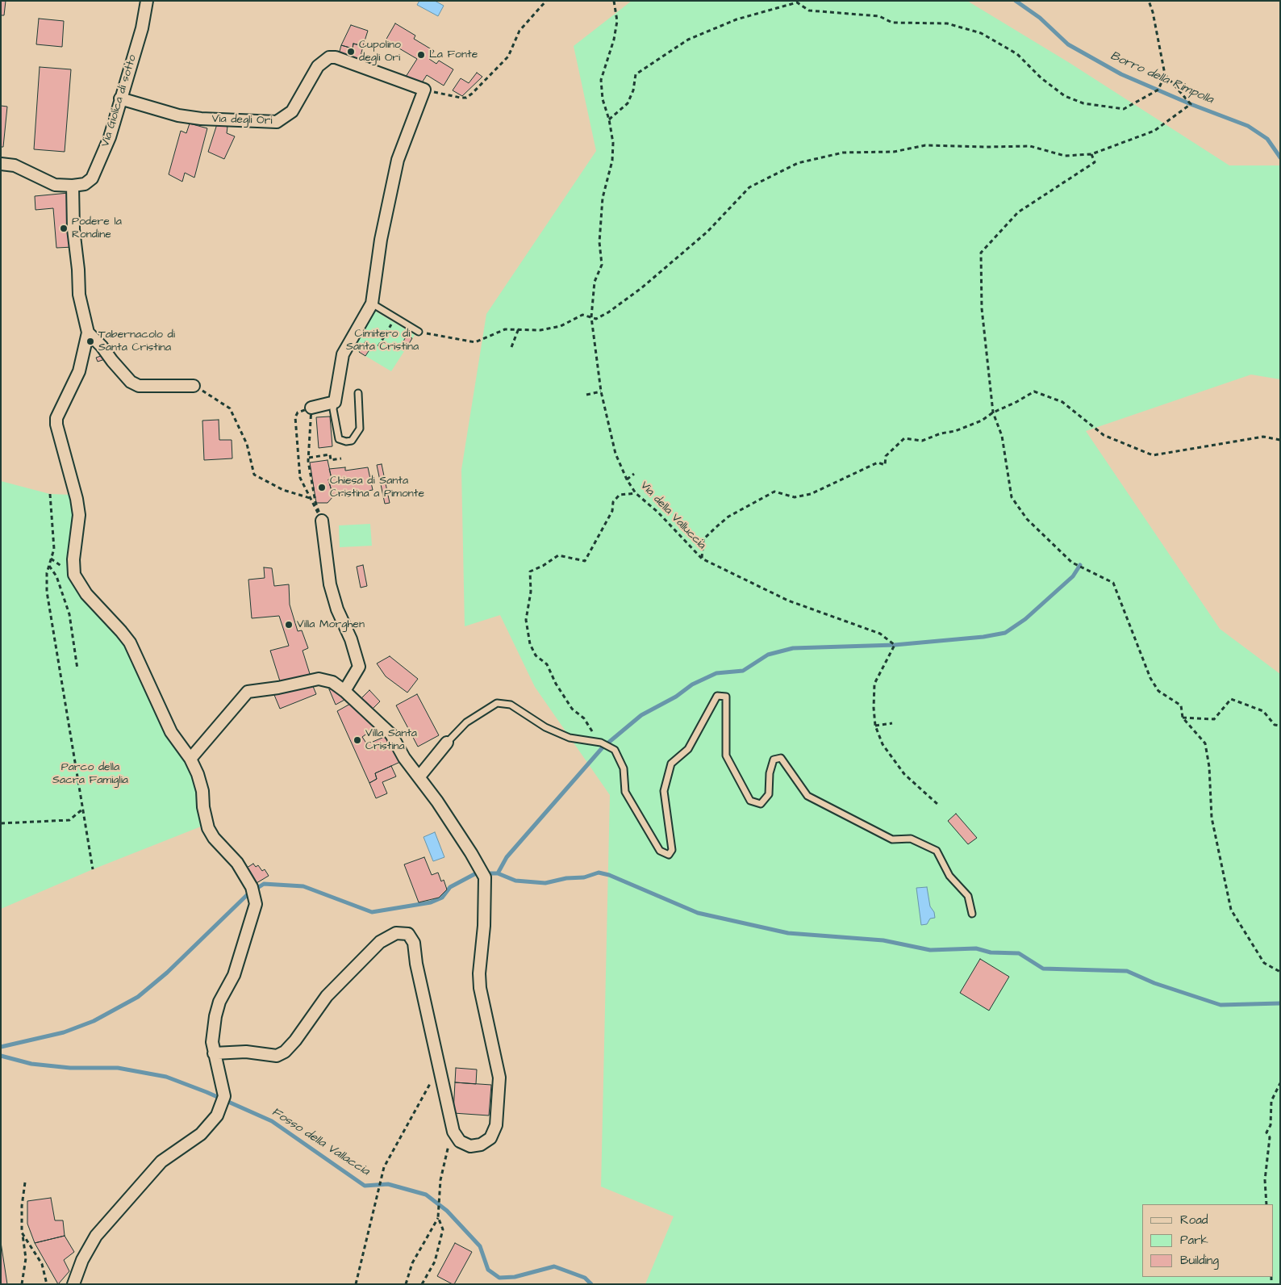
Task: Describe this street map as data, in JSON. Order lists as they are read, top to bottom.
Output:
{
  "streets": {
    "street": ["Via Giolica di sotto", "Via degli Ori"],
    "path": ["Via della Valluccia"]
  },
  "crossings": [
    ["Via Giolica di sotto", "Via degli Ori"]
  ],
  "water": ["Borro della Rimpolla", "Fosso della Vallaccia"],
  "parks": ["Cimitero di Santa Cristina", "Parco della Sacra Famiglia"],
  "places": [
    "Cupolino degli Ori",
    "La Fonte",
    "Podere la Rondine",
    "Tabernacolo di Santa Cristina",
    "Chiesa di Santa Cristina a Pimonte",
    "Villa Morghen",
    "Villa Santa Cristina"
  ],
  "legend": ["Road", "Park", "Building"]
}
